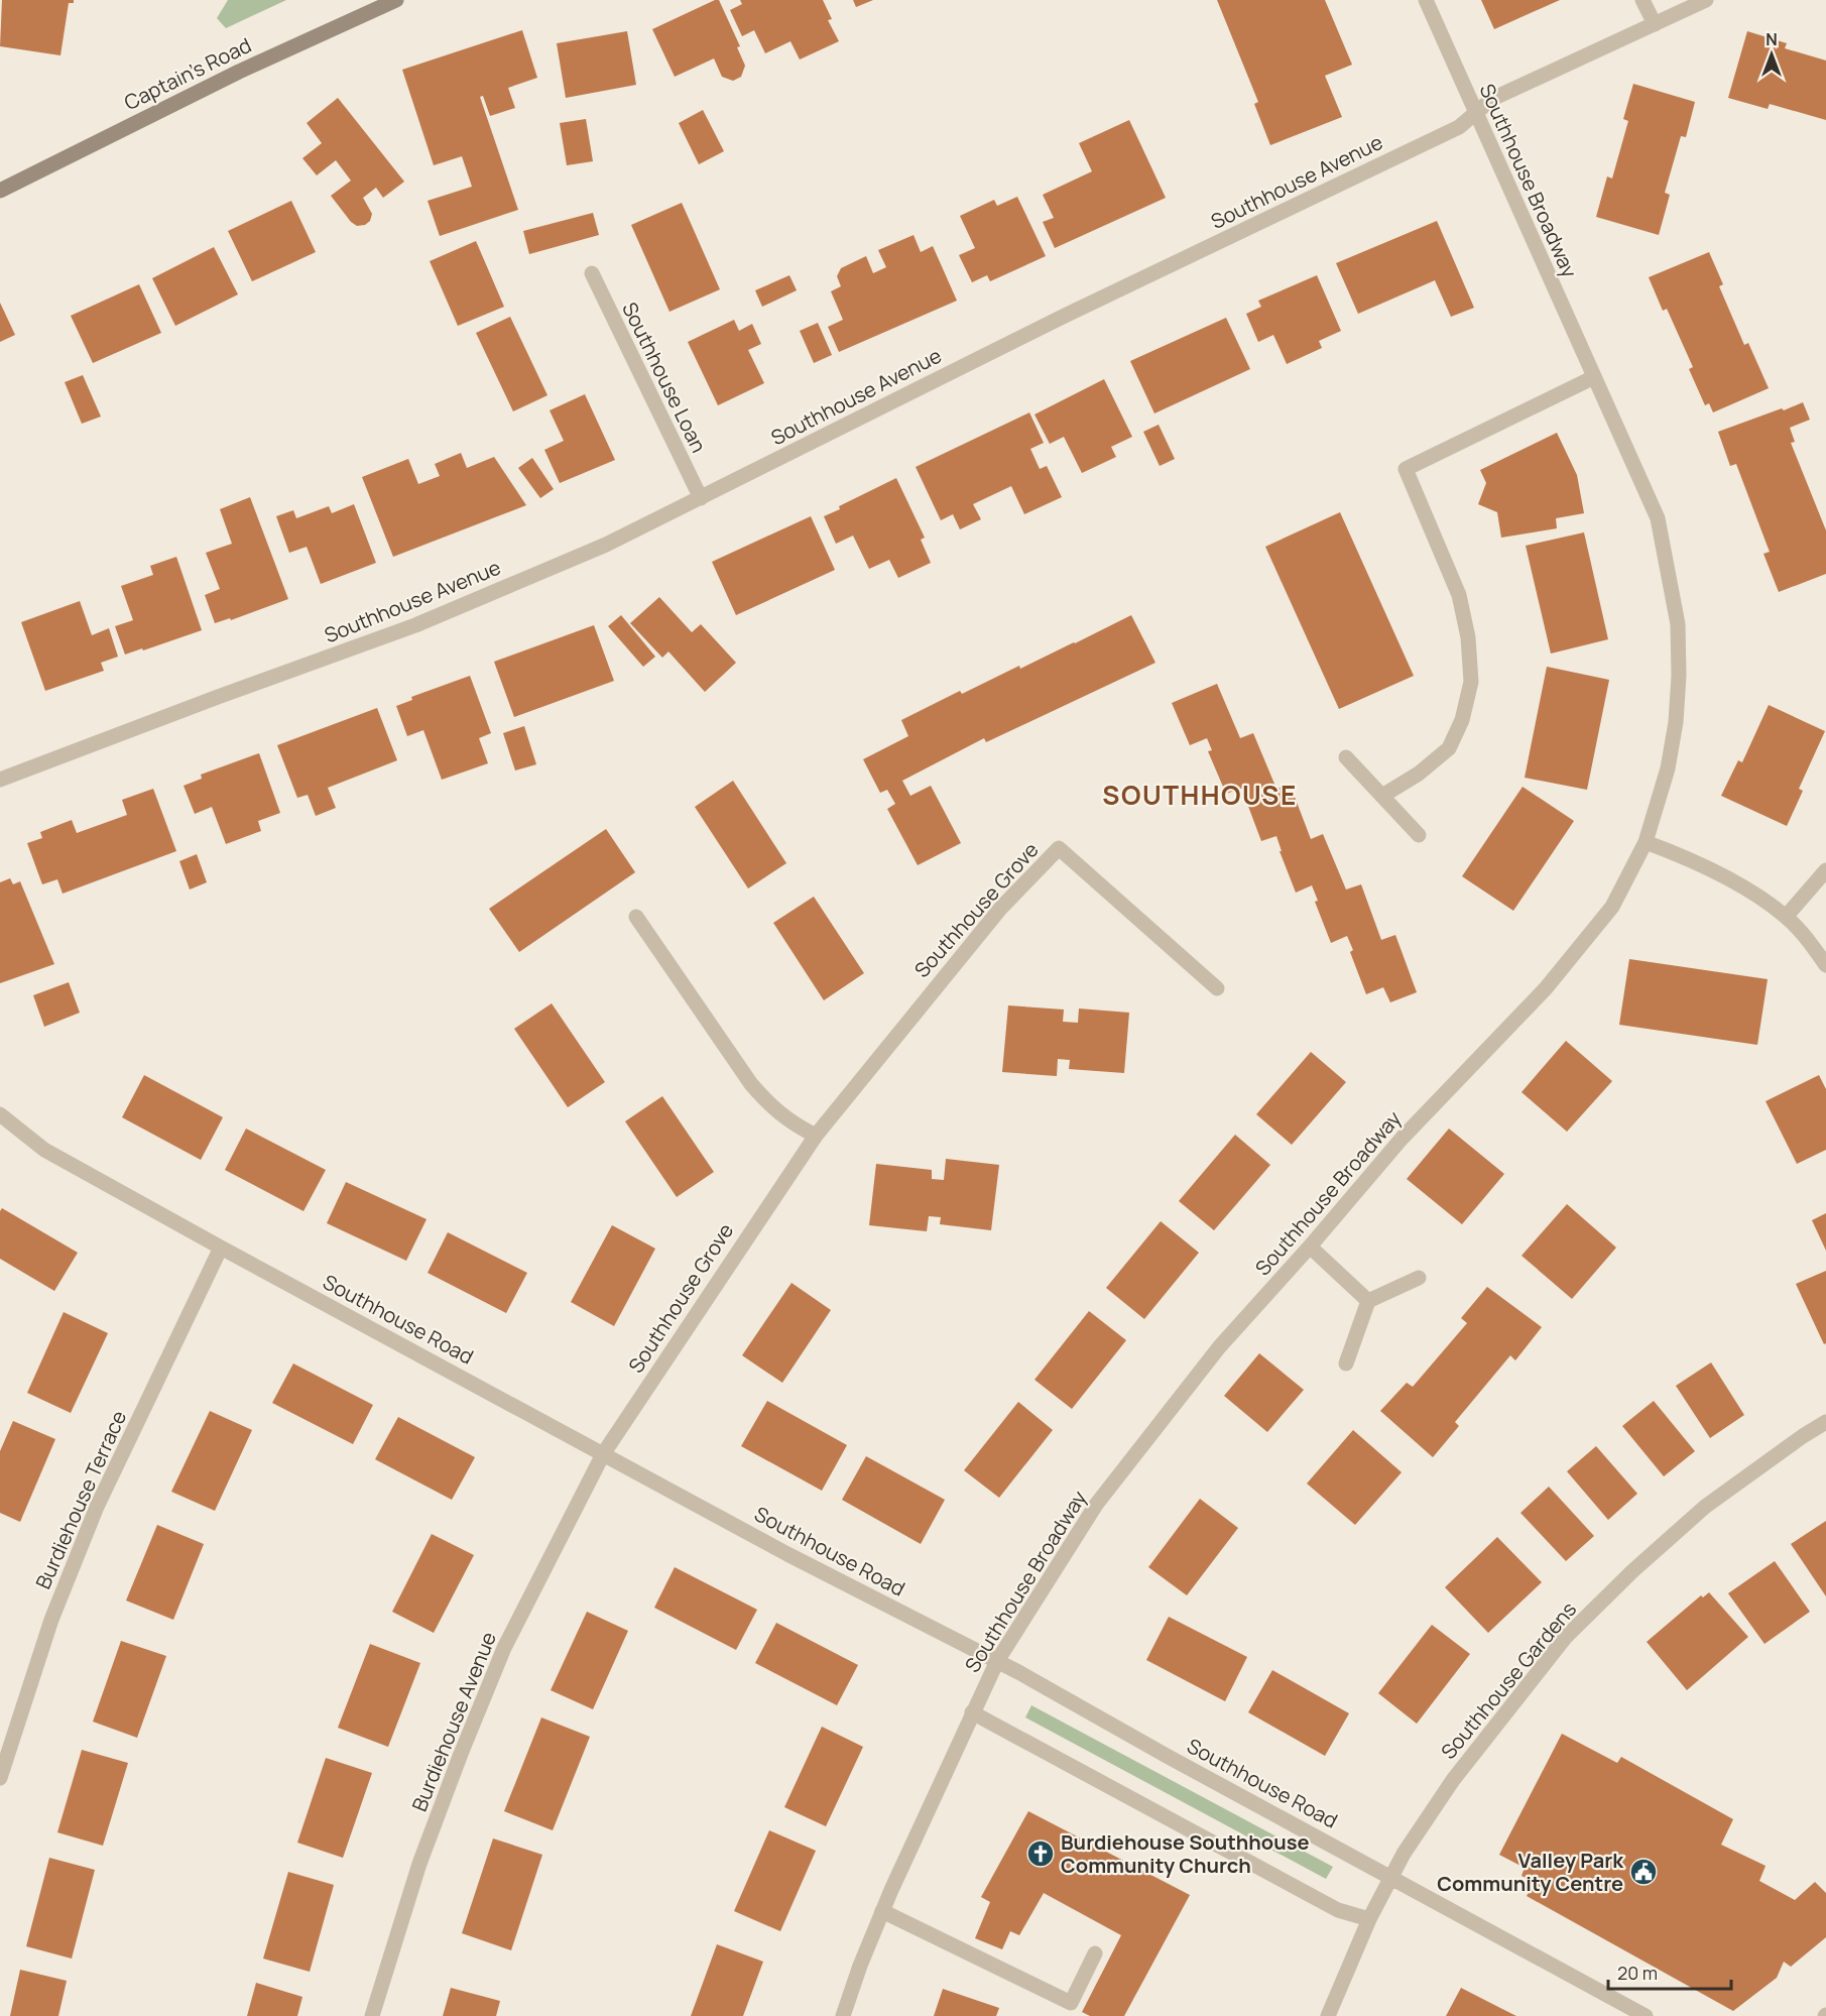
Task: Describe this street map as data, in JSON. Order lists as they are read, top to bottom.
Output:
{
  "streets": {
    "main road": ["Captain's Road"],
    "street": [
      "Southhouse Broadway",
      "Southhouse Avenue",
      "Southhouse Loan",
      "Southhouse Grove",
      "Southhouse Road",
      "Burdiehouse Terrace",
      "Southhouse Gardens",
      "Burdiehouse Avenue"
    ]
  },
  "crossings": [
    ["Southhouse Broadway", "Southhouse Avenue"],
    ["Southhouse Broadway", "Southhouse Road"],
    ["Southhouse Avenue", "Southhouse Loan"],
    ["Southhouse Grove", "Southhouse Road"],
    ["Southhouse Grove", "Burdiehouse Avenue"],
    ["Southhouse Road", "Burdiehouse Terrace"],
    ["Southhouse Road", "Southhouse Gardens"],
    ["Southhouse Road", "Burdiehouse Avenue"]
  ],
  "districts": ["SOUTHHOUSE"],
  "places": {
    "church": ["Burdiehouse Southhouse Community Church"],
    "public building": ["Valley Park Community Centre"]
  },
  "scale_bar": "20 m",
  "north": "top"
}
